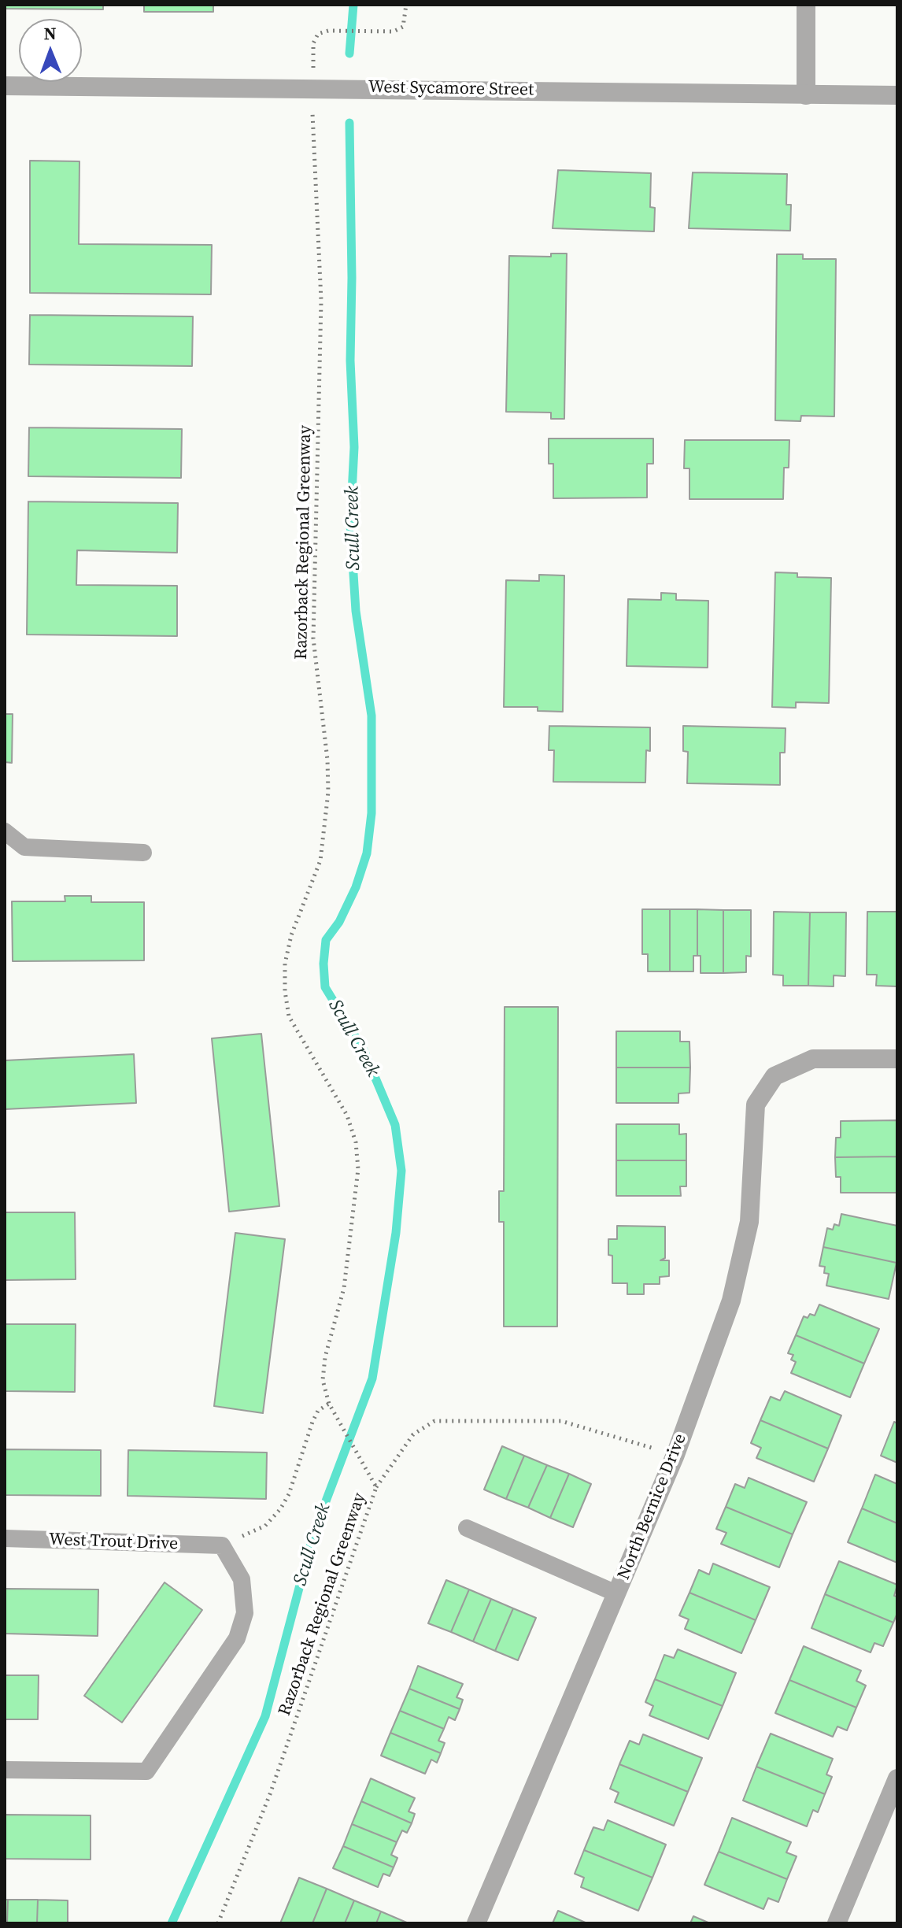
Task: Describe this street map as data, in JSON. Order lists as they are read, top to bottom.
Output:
{
  "streets": {
    "street": ["West Sycamore Street", "North Bernice Drive"],
    "lane": ["West Trout Drive"],
    "path": ["Razorback Regional Greenway"]
  },
  "crossings": [
    ["West Sycamore Street", "Razorback Regional Greenway"]
  ],
  "water": ["Scull Creek"],
  "north": "top"
}
